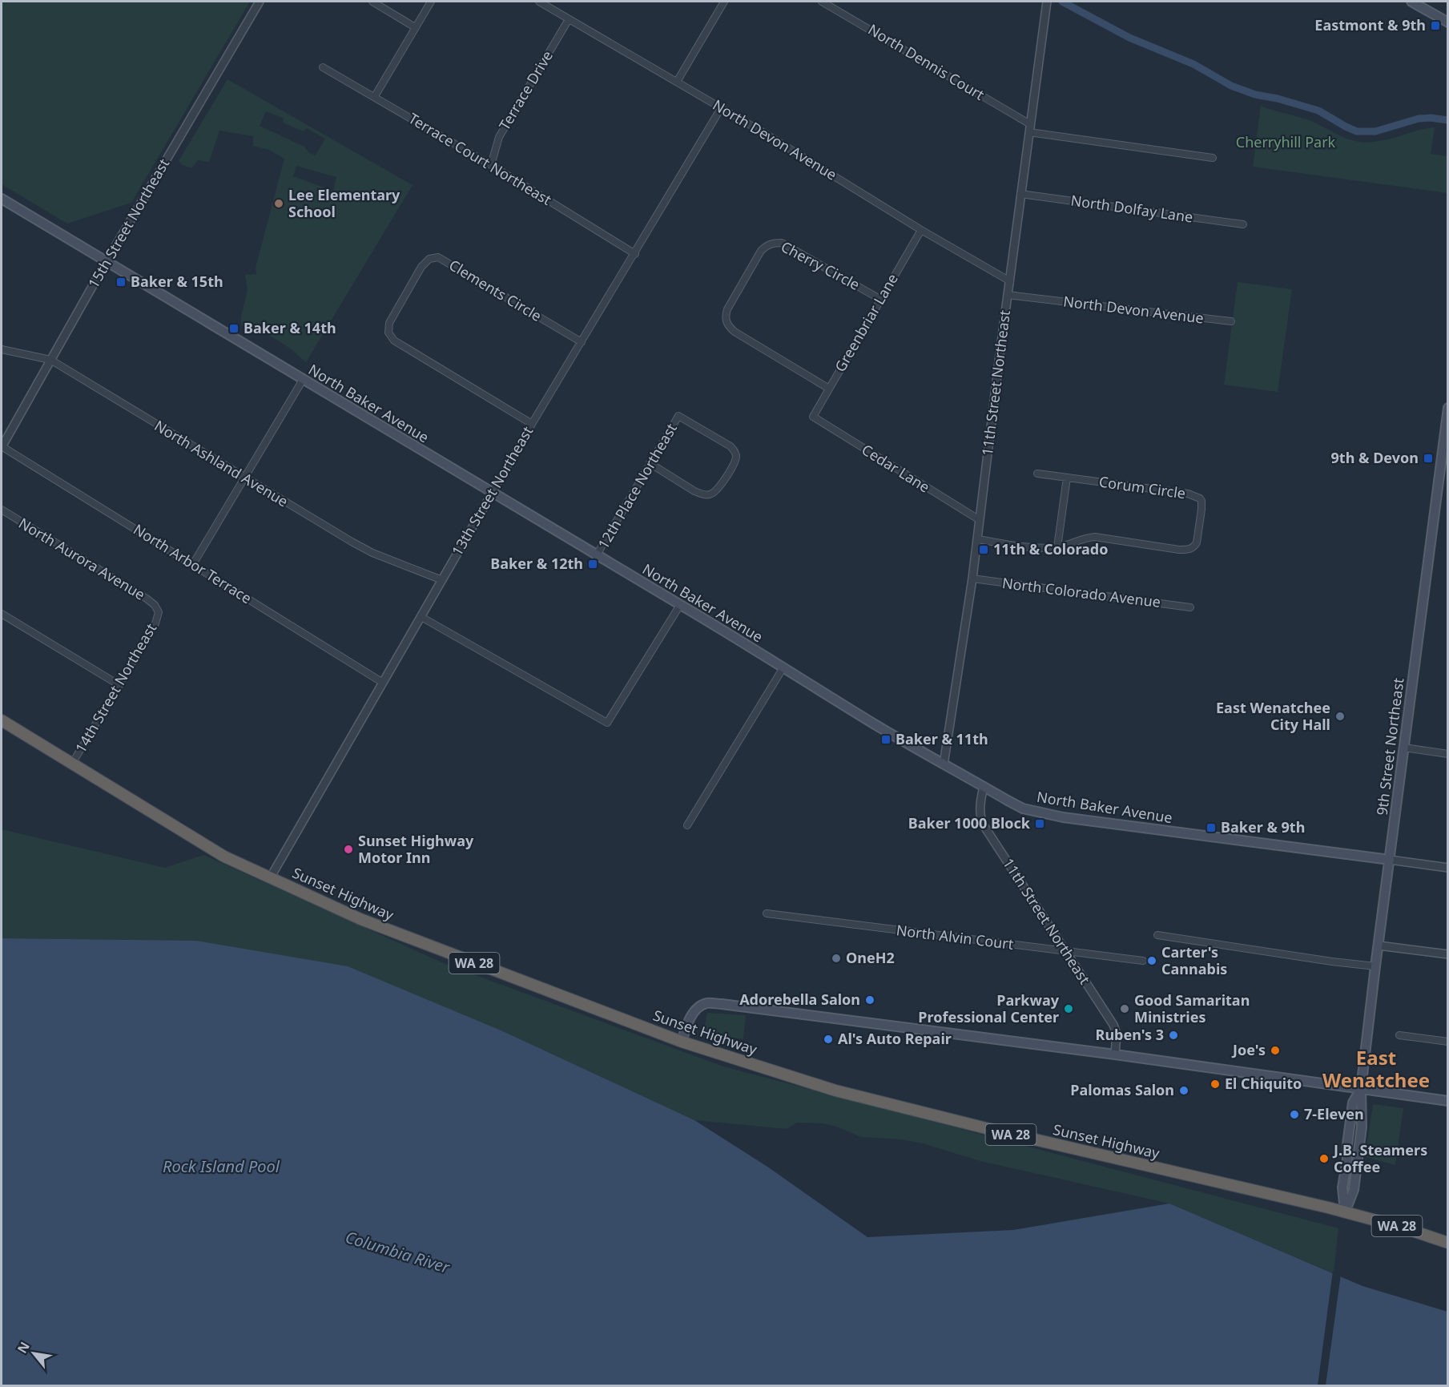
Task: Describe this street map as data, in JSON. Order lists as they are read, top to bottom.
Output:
{
  "streets": {
    "highway": ["Sunset Highway", "WA 28"],
    "main road": ["North Baker Avenue", "9th Street Northeast"],
    "street": [
      "North Dennis Court",
      "Terrace Drive",
      "North Devon Avenue",
      "Terrace Court Northeast",
      "North Dolfay Lane",
      "15th Street Northeast",
      "Cherry Circle",
      "Clements Circle",
      "Greenbriar Lane",
      "11th Street Northeast",
      "North Ashland Avenue",
      "Cedar Lane",
      "12th Place Northeast",
      "Corum Circle",
      "13th Street Northeast",
      "North Aurora Avenue",
      "North Arbor Terrace",
      "North Colorado Avenue",
      "14th Street Northeast",
      "North Alvin Court"
    ]
  },
  "crossings": [
    ["North Dennis Court", "11th Street Northeast"],
    ["Terrace Drive", "North Devon Avenue"],
    ["Terrace Drive", "Terrace Court Northeast"],
    ["North Devon Avenue", "Greenbriar Lane"],
    ["North Devon Avenue", "11th Street Northeast"],
    ["North Devon Avenue", "13th Street Northeast"],
    ["Terrace Court Northeast", "13th Street Northeast"],
    ["North Dolfay Lane", "11th Street Northeast"],
    ["15th Street Northeast", "North Baker Avenue"],
    ["15th Street Northeast", "North Ashland Avenue"],
    ["15th Street Northeast", "North Arbor Terrace"],
    ["Cherry Circle", "Greenbriar Lane"],
    ["Clements Circle", "13th Street Northeast"],
    ["Greenbriar Lane", "Cedar Lane"],
    ["11th Street Northeast", "North Baker Avenue"],
    ["11th Street Northeast", "Cedar Lane"],
    ["11th Street Northeast", "Corum Circle"],
    ["11th Street Northeast", "North Colorado Avenue"],
    ["11th Street Northeast", "North Alvin Court"],
    ["North Baker Avenue", "12th Place Northeast"],
    ["North Baker Avenue", "13th Street Northeast"],
    ["North Baker Avenue", "9th Street Northeast"],
    ["North Ashland Avenue", "13th Street Northeast"],
    ["13th Street Northeast", "North Arbor Terrace"],
    ["13th Street Northeast", "Sunset Highway"],
    ["North Aurora Avenue", "14th Street Northeast"],
    ["14th Street Northeast", "Sunset Highway"],
    ["9th Street Northeast", "Sunset Highway"]
  ],
  "districts": ["East Wenatchee"],
  "water": ["Rock Island Pool", "Columbia River"],
  "parks": ["Cherryhill Park"],
  "places": {
    "transit": [
      "Eastmont & 9th",
      "Baker & 15th",
      "Baker & 14th",
      "9th & Devon",
      "11th & Colorado",
      "Baker & 12th",
      "Baker & 11th",
      "Baker 1000 Block",
      "Baker & 9th"
    ],
    "other": [
      "Lee Elementary School",
      "East Wenatchee City Hall",
      "Sunset Highway Motor Inn",
      "OneH2",
      "Carter's Cannabis",
      "Adorebella Salon",
      "Parkway Professional Center",
      "Good Samaritan Ministries",
      "Ruben's 3",
      "Al's Auto Repair",
      "Joe's",
      "El Chiquito",
      "Palomas Salon",
      "7-Eleven",
      "J.B. Steamers Coffee"
    ]
  },
  "north": "top left"
}
